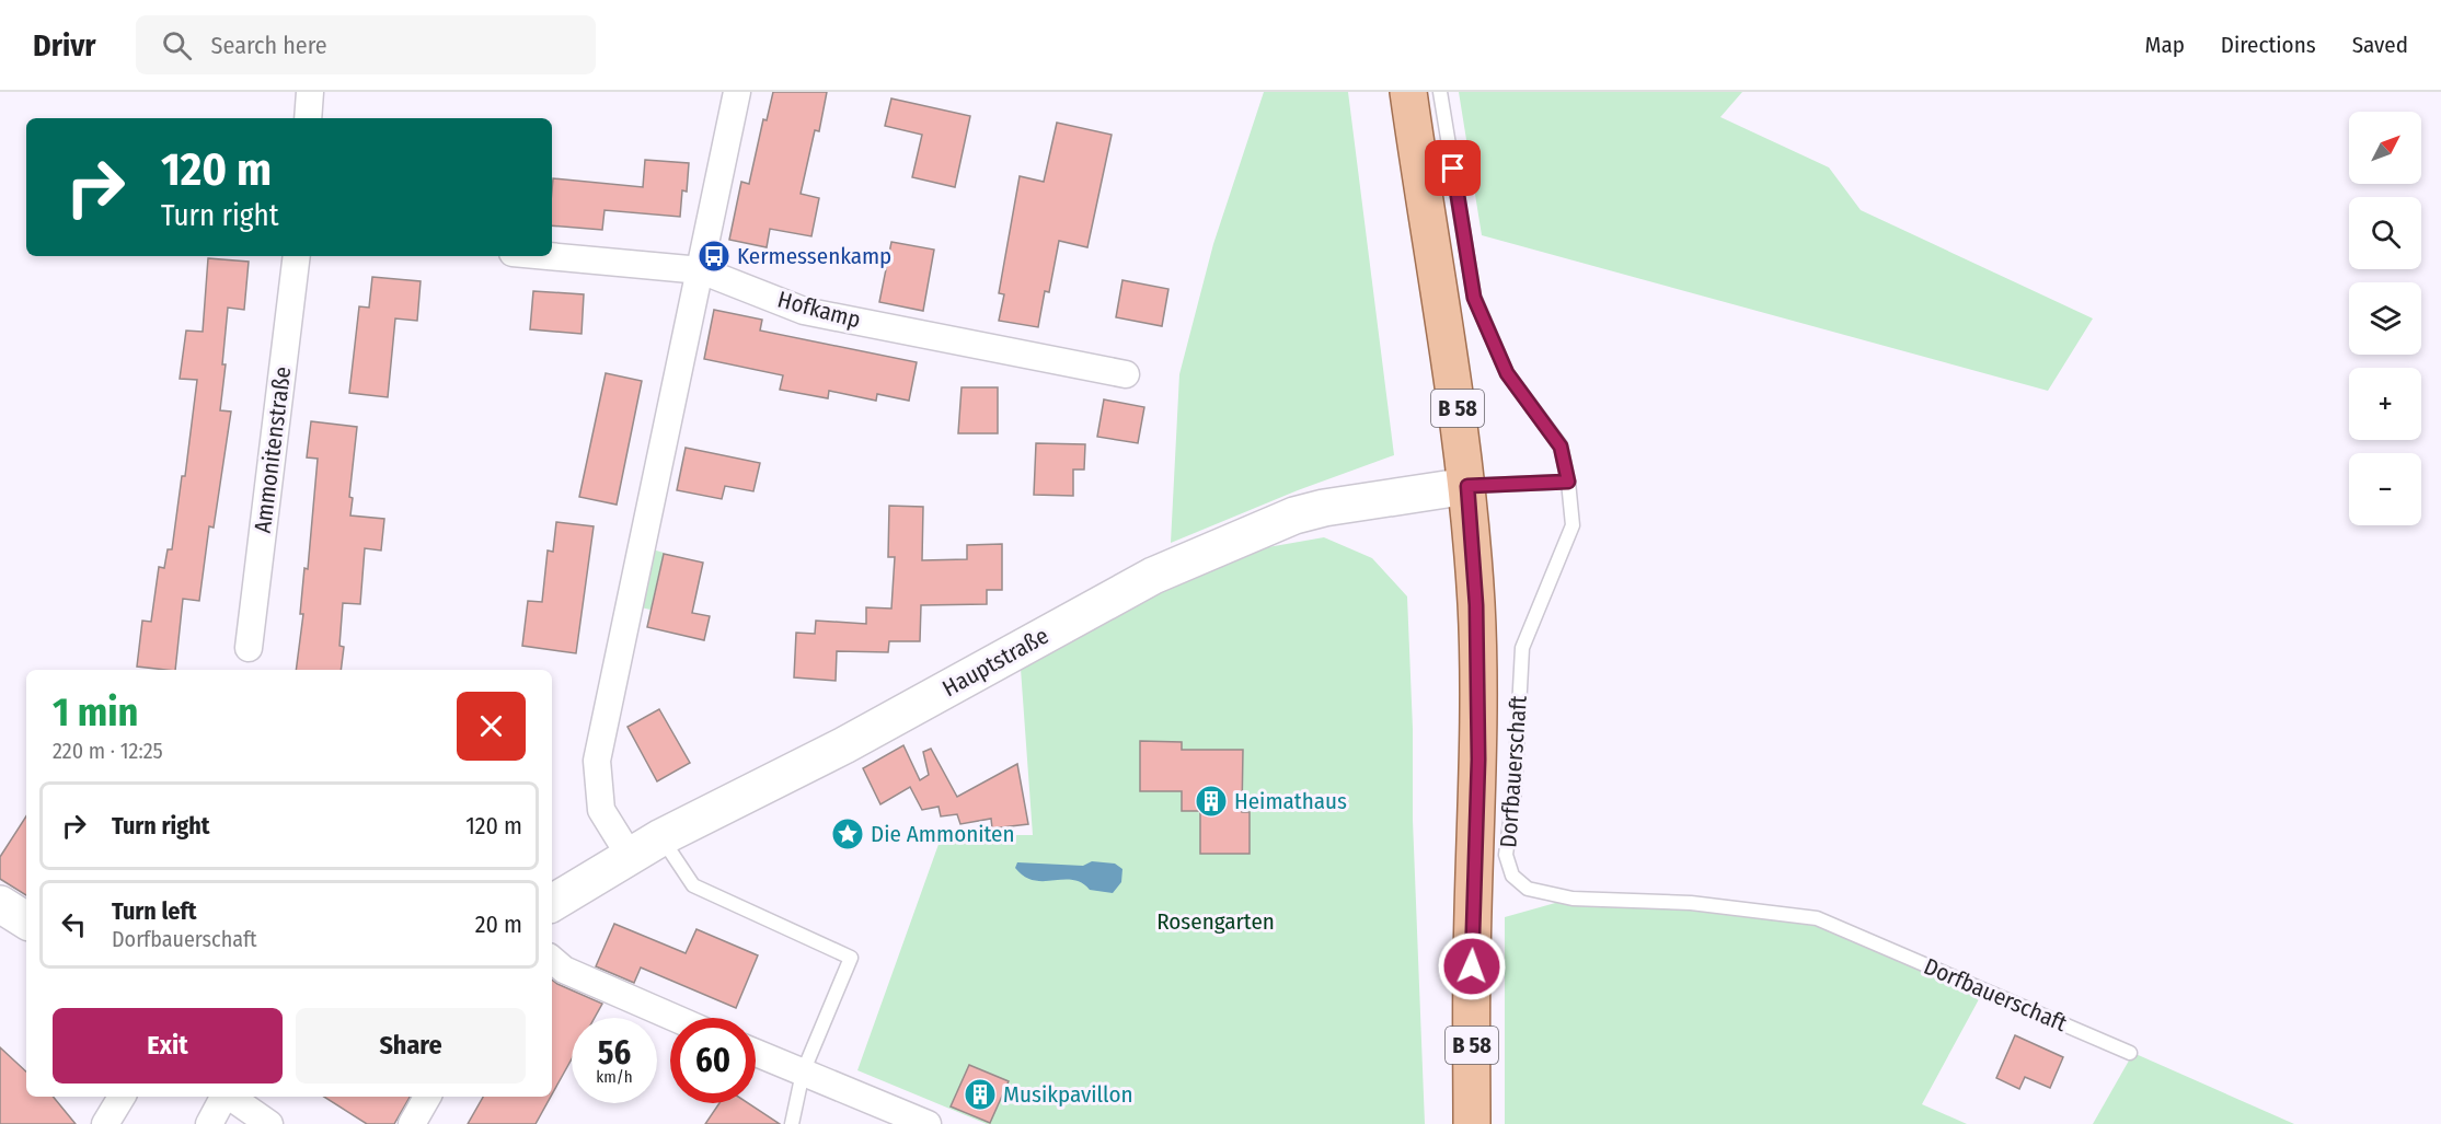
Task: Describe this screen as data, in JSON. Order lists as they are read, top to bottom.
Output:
{
  "streets": {
    "main road": ["B 58"],
    "street": ["Hofkamp", "Ammonitenstraße", "Hauptstraße"],
    "lane": ["Dorfbauerschaft"]
  },
  "crossings": [
    ["B 58", "Hauptstraße"]
  ],
  "parks": ["Rosengarten"],
  "places": {
    "bus stop": ["Kermessenkamp"],
    "building": ["Heimathaus", "Musikpavillon"],
    "place": ["Die Ammoniten"]
  },
  "north": "top right",
  "page": {
    "header": "Drivr",
    "search": "Search here",
    "nav": ["Map", "Directions", "Saved"],
    "map_buttons": ["+", "−"],
    "turn": ["120 m", "Turn right"],
    "heading": ["1 min", "220 m · 12:25"],
    "list": [
      {
        "name": "Turn right",
        "value": "120 m"
      },
      {
        "name": "Turn left",
        "note": "Dorfbauerschaft",
        "value": "20 m"
      }
    ],
    "buttons": ["Exit", "Share"],
    "speed": "56 km/h",
    "limit": "60"
  }
}
